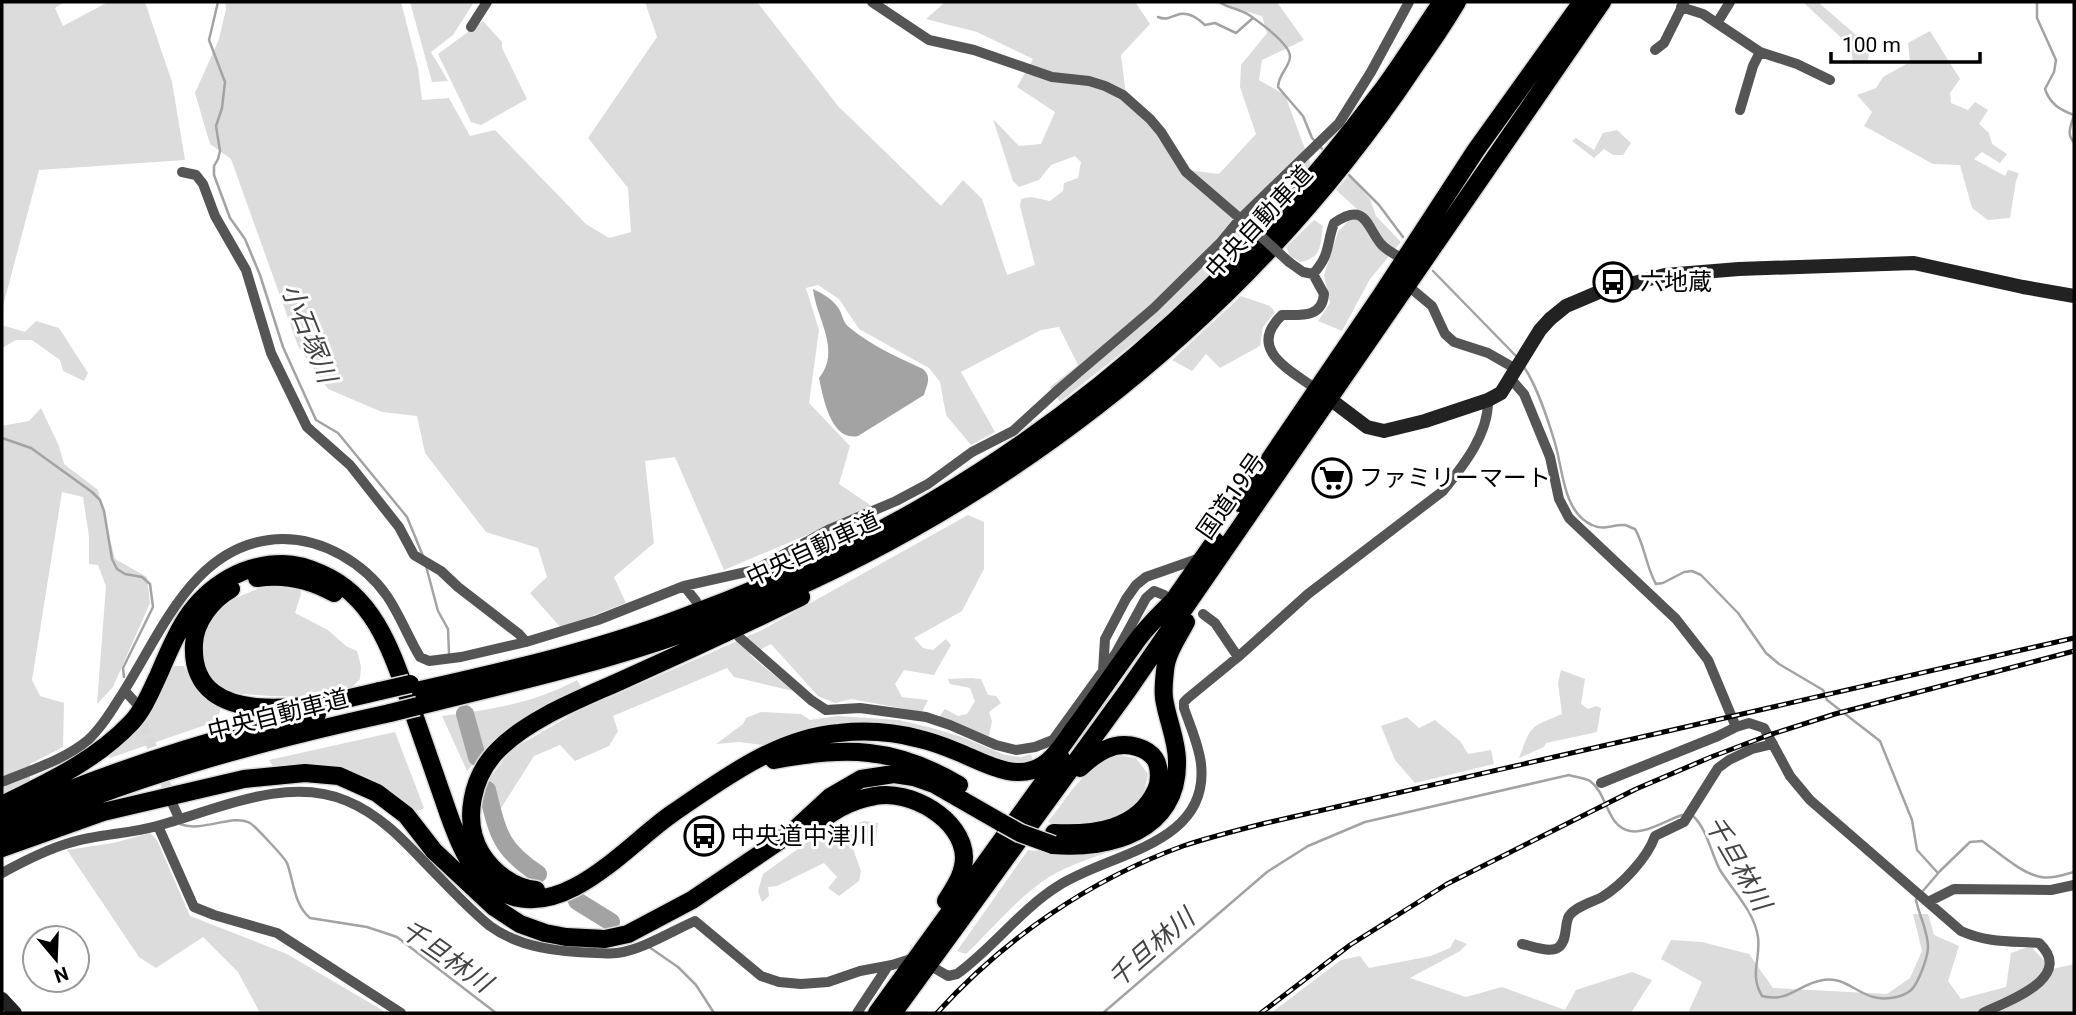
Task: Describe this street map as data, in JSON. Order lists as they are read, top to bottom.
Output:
{
  "streets": {
    "highway": ["中央自動車道", "国道19号"]
  },
  "water": ["小石塚川", "千旦林川"],
  "places": {
    "bus stop": ["六地蔵", "中央道中津川"],
    "supermarket": ["ファミリーマート"]
  },
  "scale_bar": "100 m",
  "north": "bottom"
}
